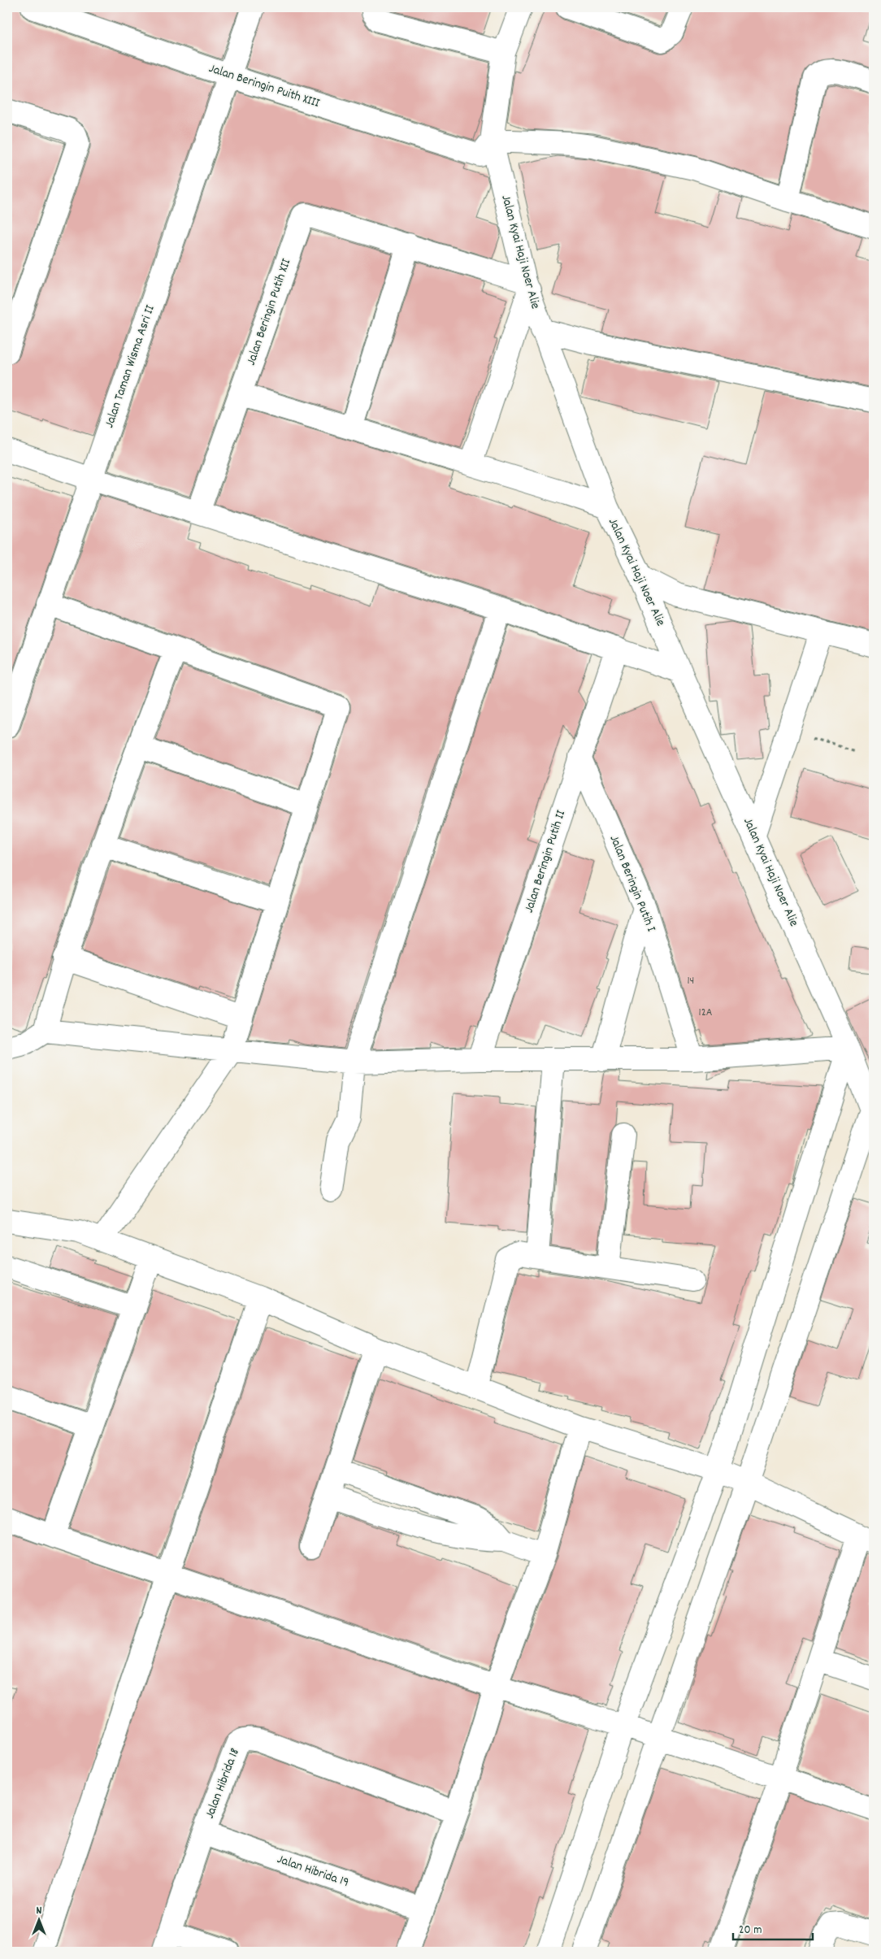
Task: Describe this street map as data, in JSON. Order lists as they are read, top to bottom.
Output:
{
  "streets": {
    "street": [
      "Jalan Beringin Puith XIII",
      "Jalan Kyai Haji Noer Alie",
      "Jalan Beringin Putih XII",
      "Jalan Taman Wisma Asri II",
      "Jalan Beringin Putih II",
      "Jalan Beringin Putih I",
      "Jalan Hibrida 18",
      "Jalan Hibrida 19"
    ]
  },
  "crossings": [
    ["Jalan Beringin Puith XIII", "Jalan Kyai Haji Noer Alie"],
    ["Jalan Beringin Puith XIII", "Jalan Taman Wisma Asri II"],
    ["Jalan Beringin Putih II", "Jalan Beringin Putih I"],
    ["Jalan Hibrida 18", "Jalan Hibrida 19"]
  ],
  "house_numbers": ["14", "12A"],
  "scale_bar": "20 m",
  "north": "top"
}
